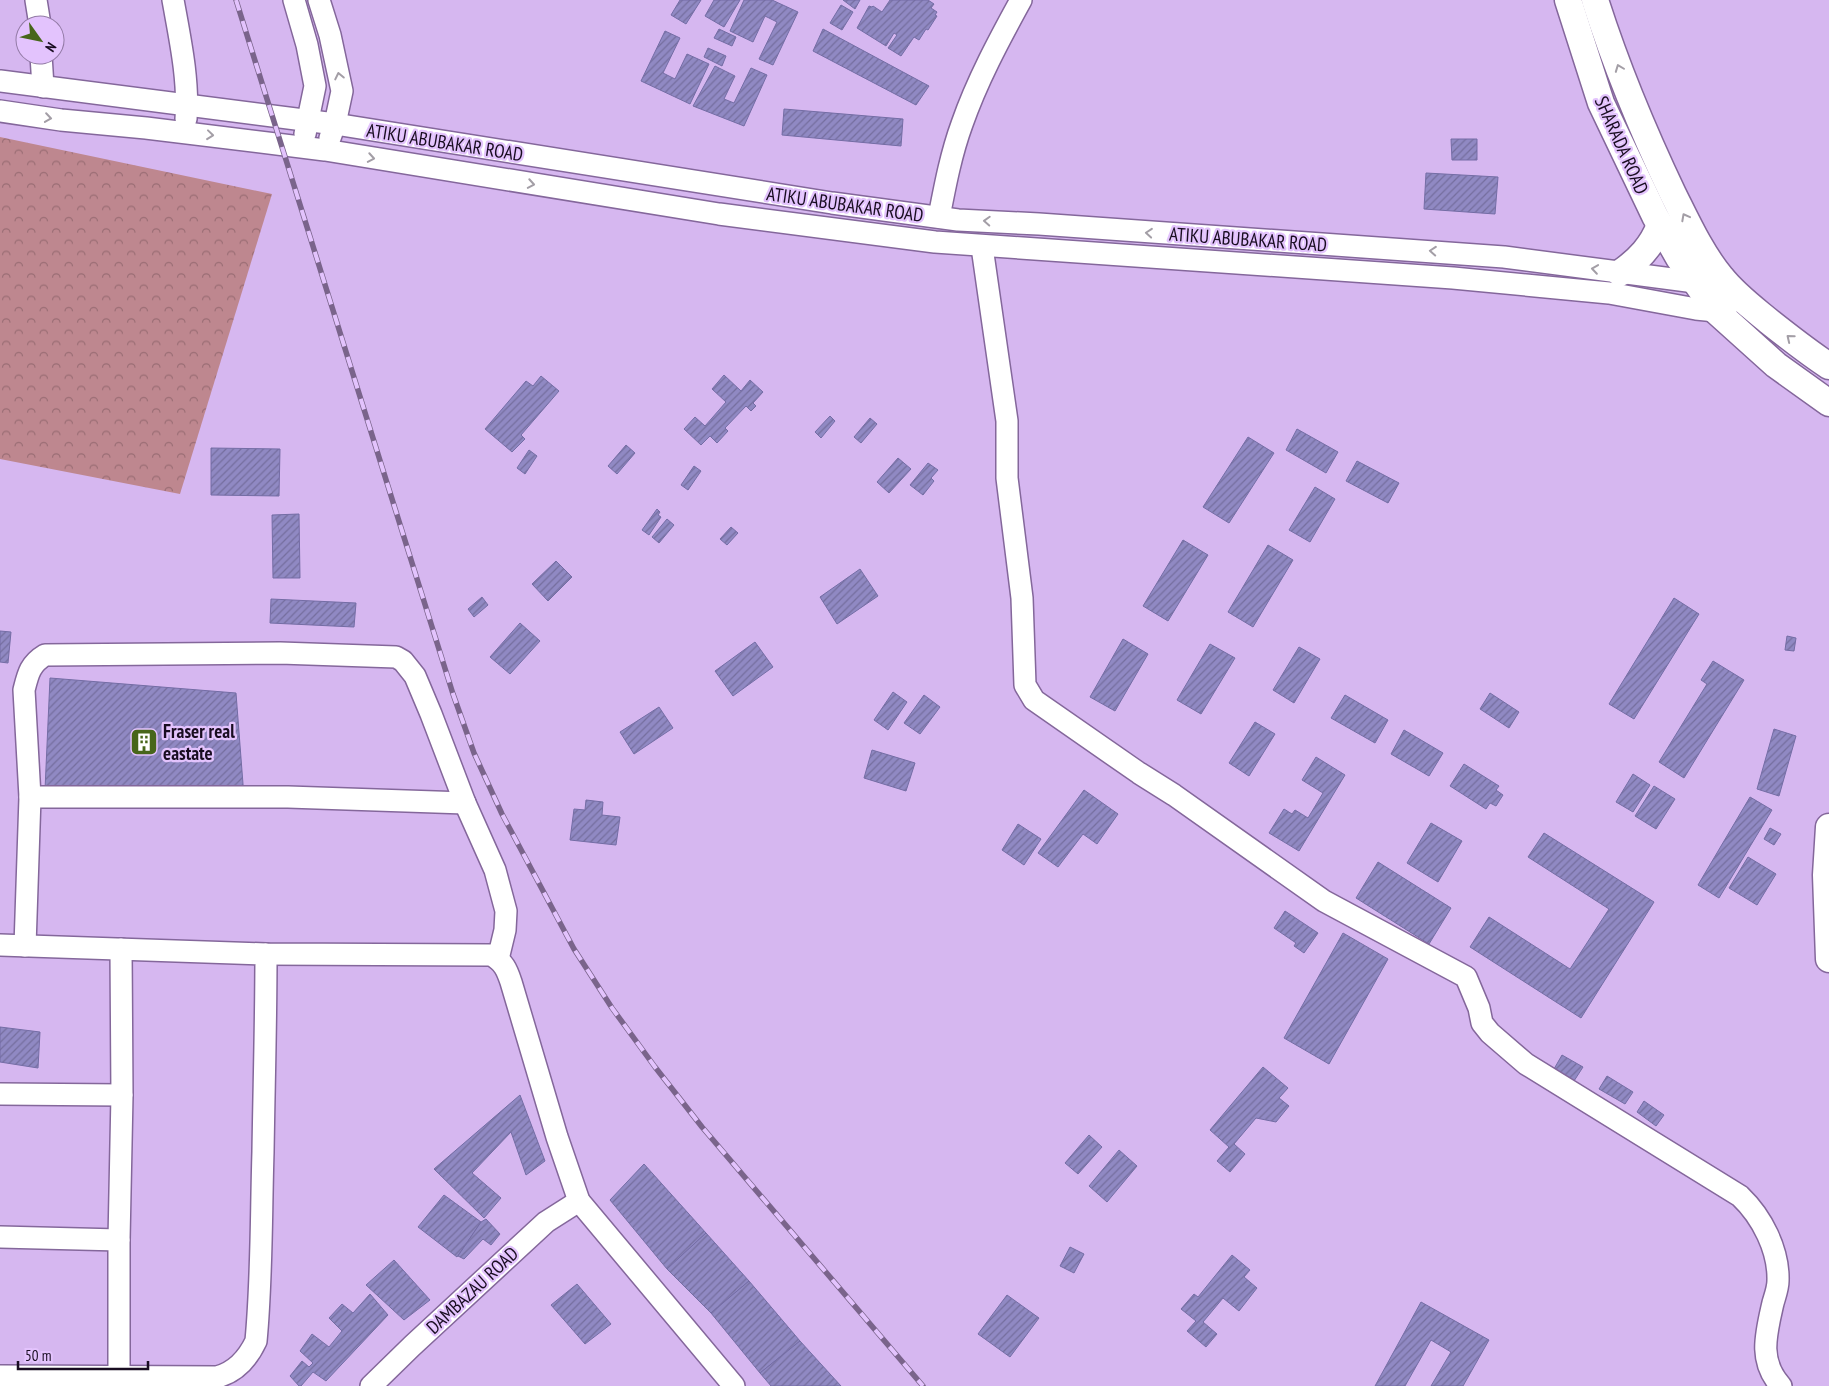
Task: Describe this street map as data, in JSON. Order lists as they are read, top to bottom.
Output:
{
  "streets": {
    "main road": ["SHARADA ROAD"],
    "street": ["ATIKU ABUBAKAR ROAD", "DAMBAZAU ROAD"]
  },
  "crossings": [
    ["ATIKU ABUBAKAR ROAD", "SHARADA ROAD"]
  ],
  "places": {
    "building": ["Fraser real eastate"]
  },
  "scale_bar": "50 m",
  "north": "bottom right"
}
